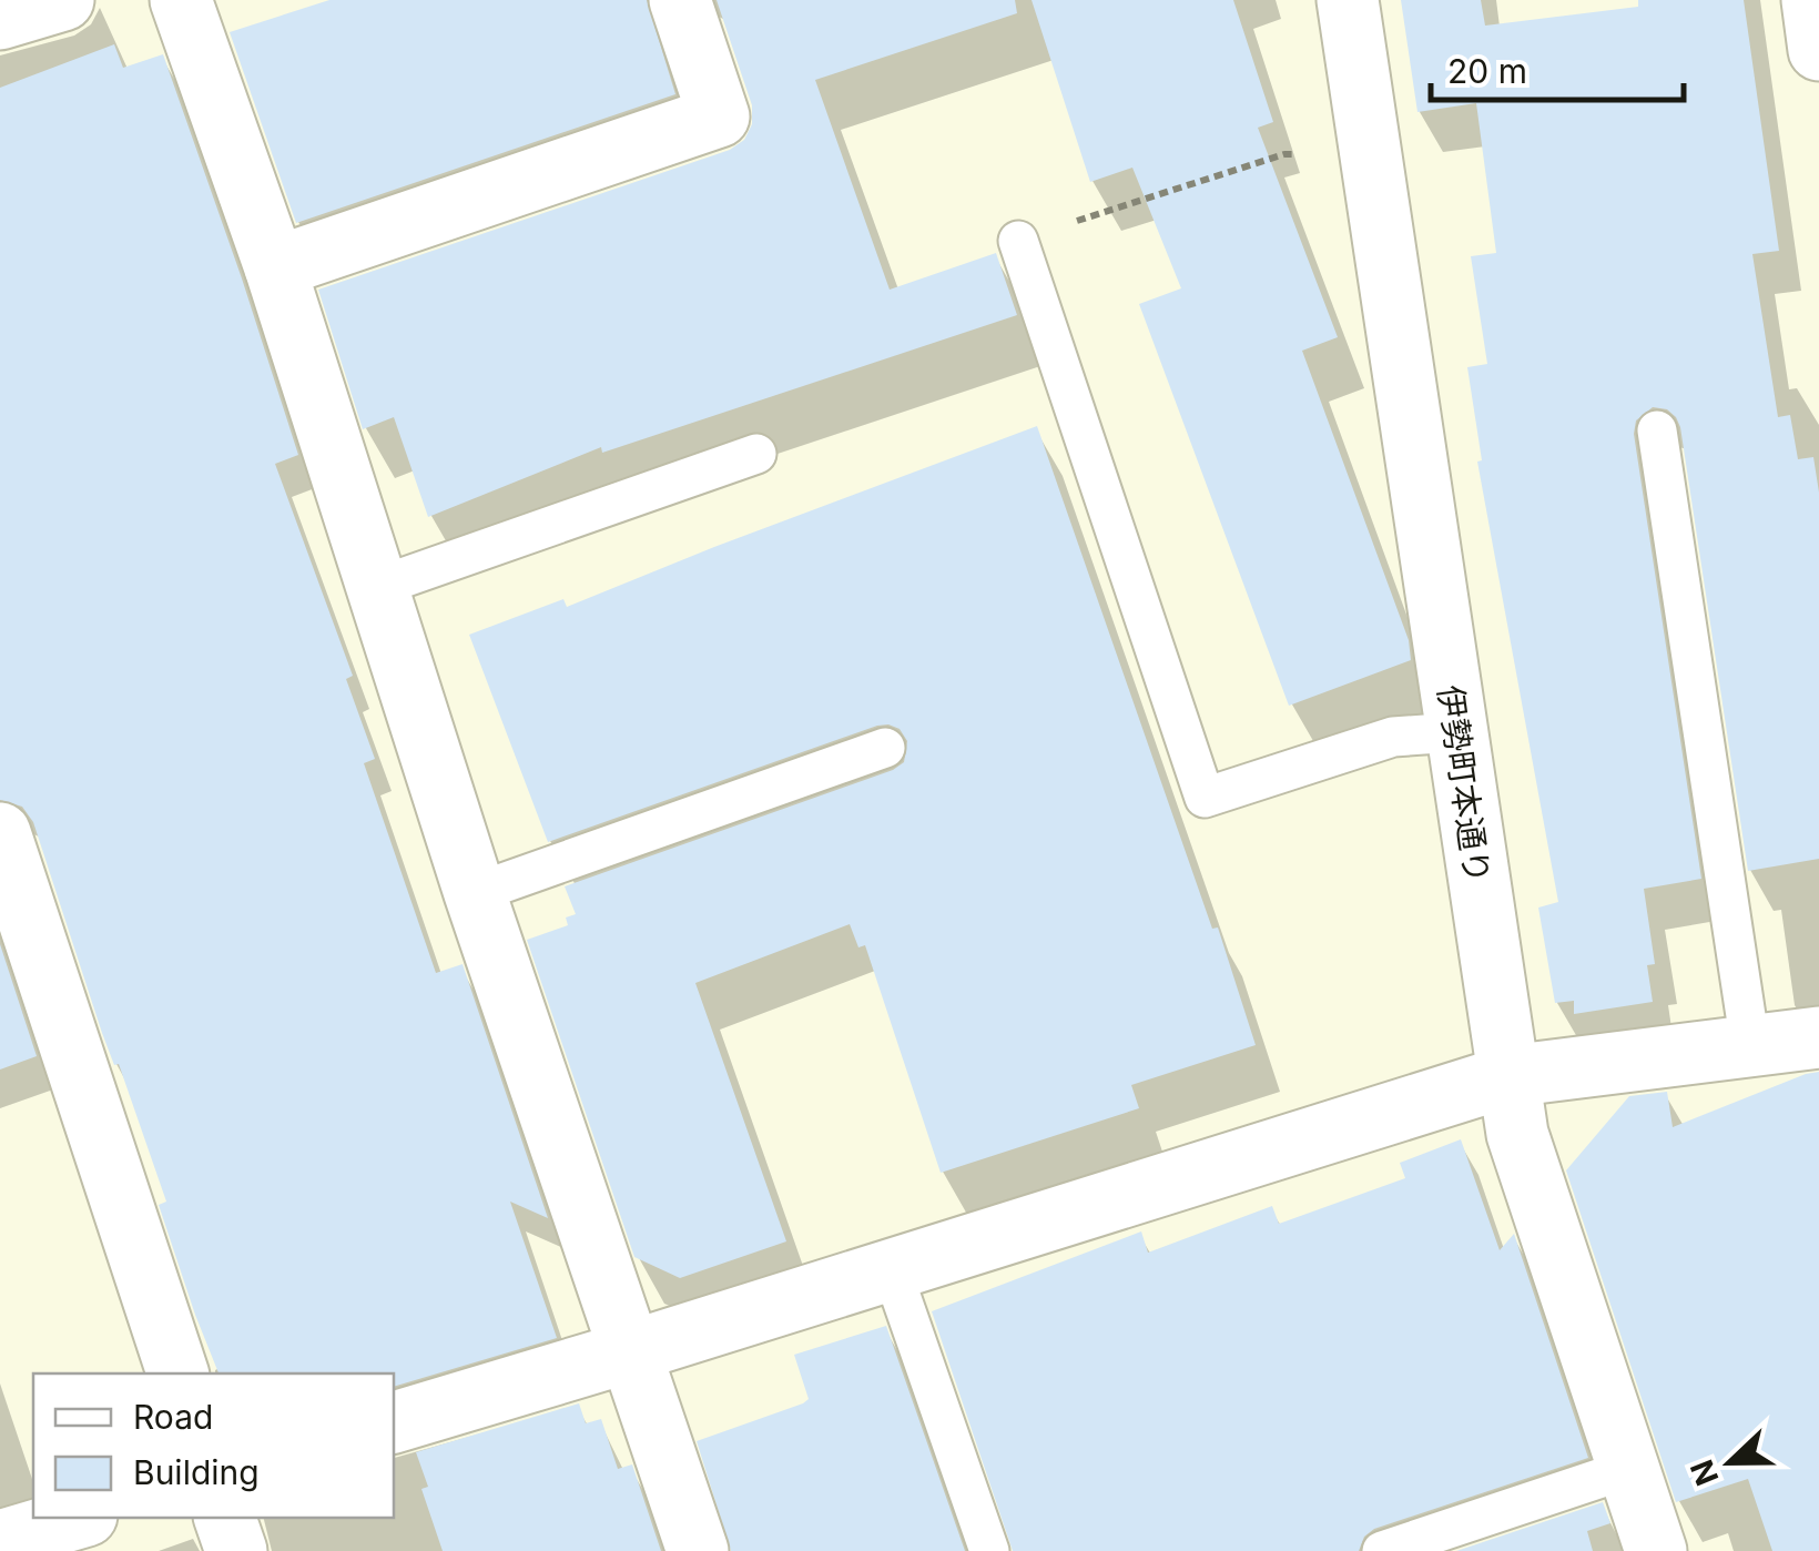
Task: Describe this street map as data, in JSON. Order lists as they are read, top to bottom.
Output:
{
  "streets": {
    "street": ["伊勢町本通り"]
  },
  "legend": ["Road", "Building"],
  "scale_bar": "20 m",
  "north": "left"
}
